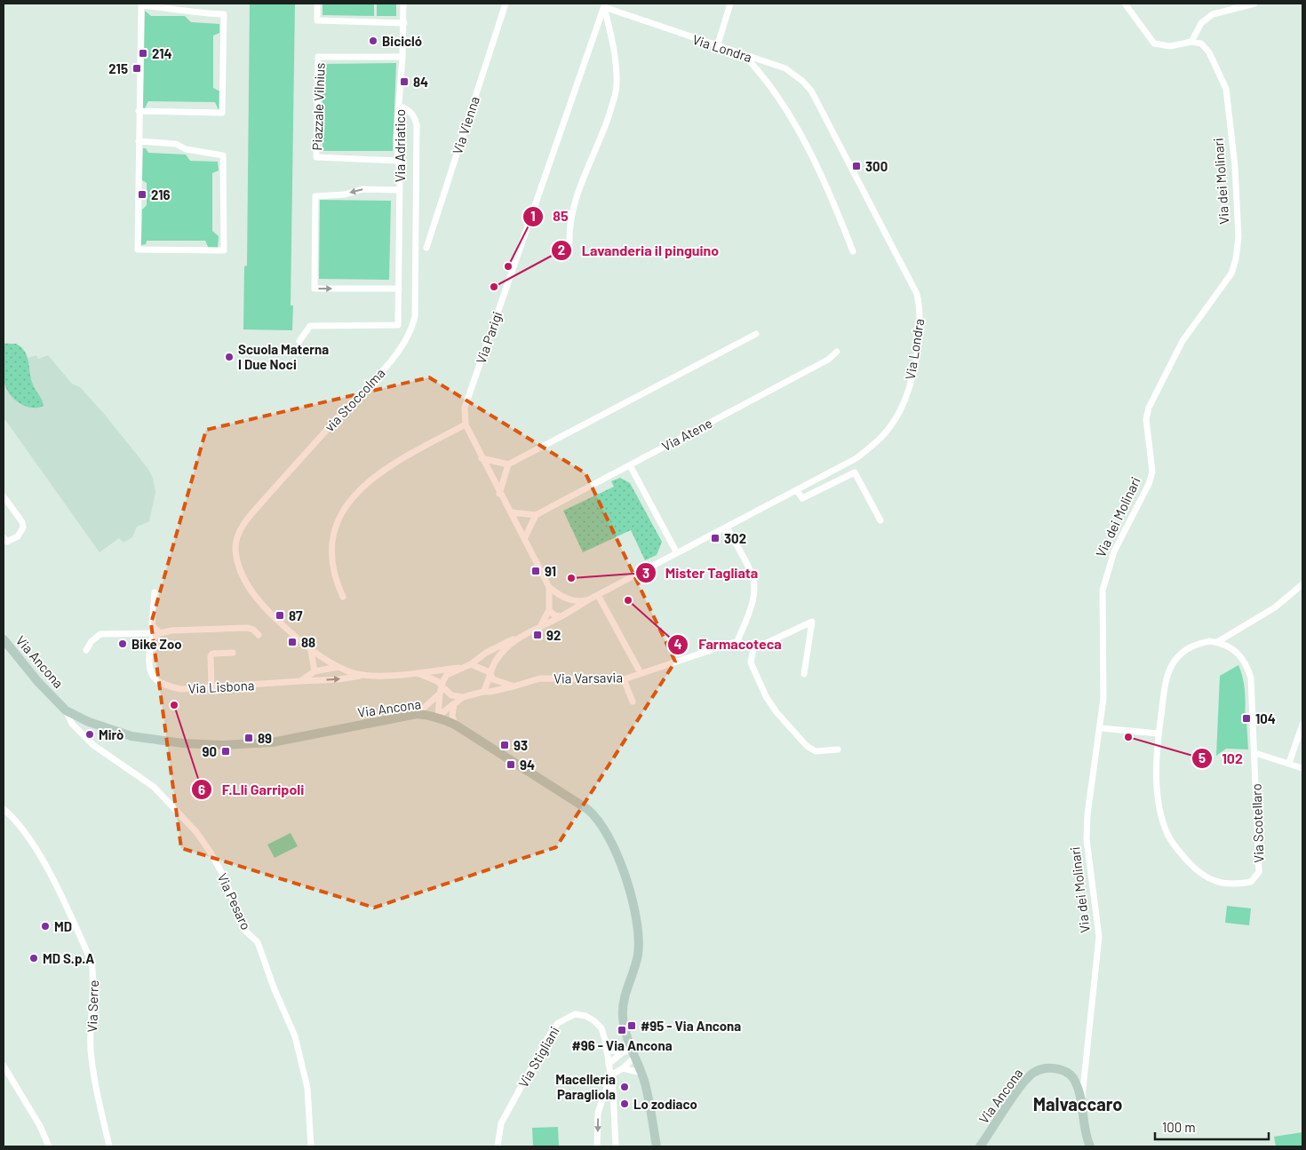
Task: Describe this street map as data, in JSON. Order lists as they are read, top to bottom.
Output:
{
  "streets": {
    "street": [
      "Via Londra",
      "Piazzale Vilnius",
      "Via Vienna",
      "Via Adriatico",
      "Via dei Molinari",
      "Via Parigi",
      "via Stoccolma",
      "Via Atene",
      "Via Ancona",
      "Via Varsavia",
      "Via Lisbona",
      "Via Scotellaro",
      "Via Pesaro",
      "Via Serre",
      "Via Stigliani"
    ]
  },
  "crossings": [
    ["Via Londra", "Via Parigi"],
    ["Piazzale Vilnius", "Via Adriatico"],
    ["Via Adriatico", "via Stoccolma"],
    ["Via dei Molinari", "Via Ancona"],
    ["Via Ancona", "Via Pesaro"]
  ],
  "districts": ["Malvaccaro"],
  "places": {
    "other": [
      "Bicicló",
      "85",
      "Lavanderia il pinguino",
      "Scuola Materna I Due Noci",
      "Mister Tagliata",
      "Farmacoteca",
      "Bike Zoo",
      "F.Lli Garripoli",
      "Mirò",
      "102",
      "MD",
      "MD S.p.A",
      "Macelleria Paragliola",
      "Lo zodiaco"
    ],
    "transit": [
      "214",
      "215",
      "84",
      "300",
      "216",
      "302",
      "91",
      "87",
      "92",
      "88",
      "104",
      "89",
      "93",
      "90",
      "94",
      "#95 - Via Ancona",
      "#96 - Via Ancona"
    ]
  },
  "scale_bar": "100 m"
}
